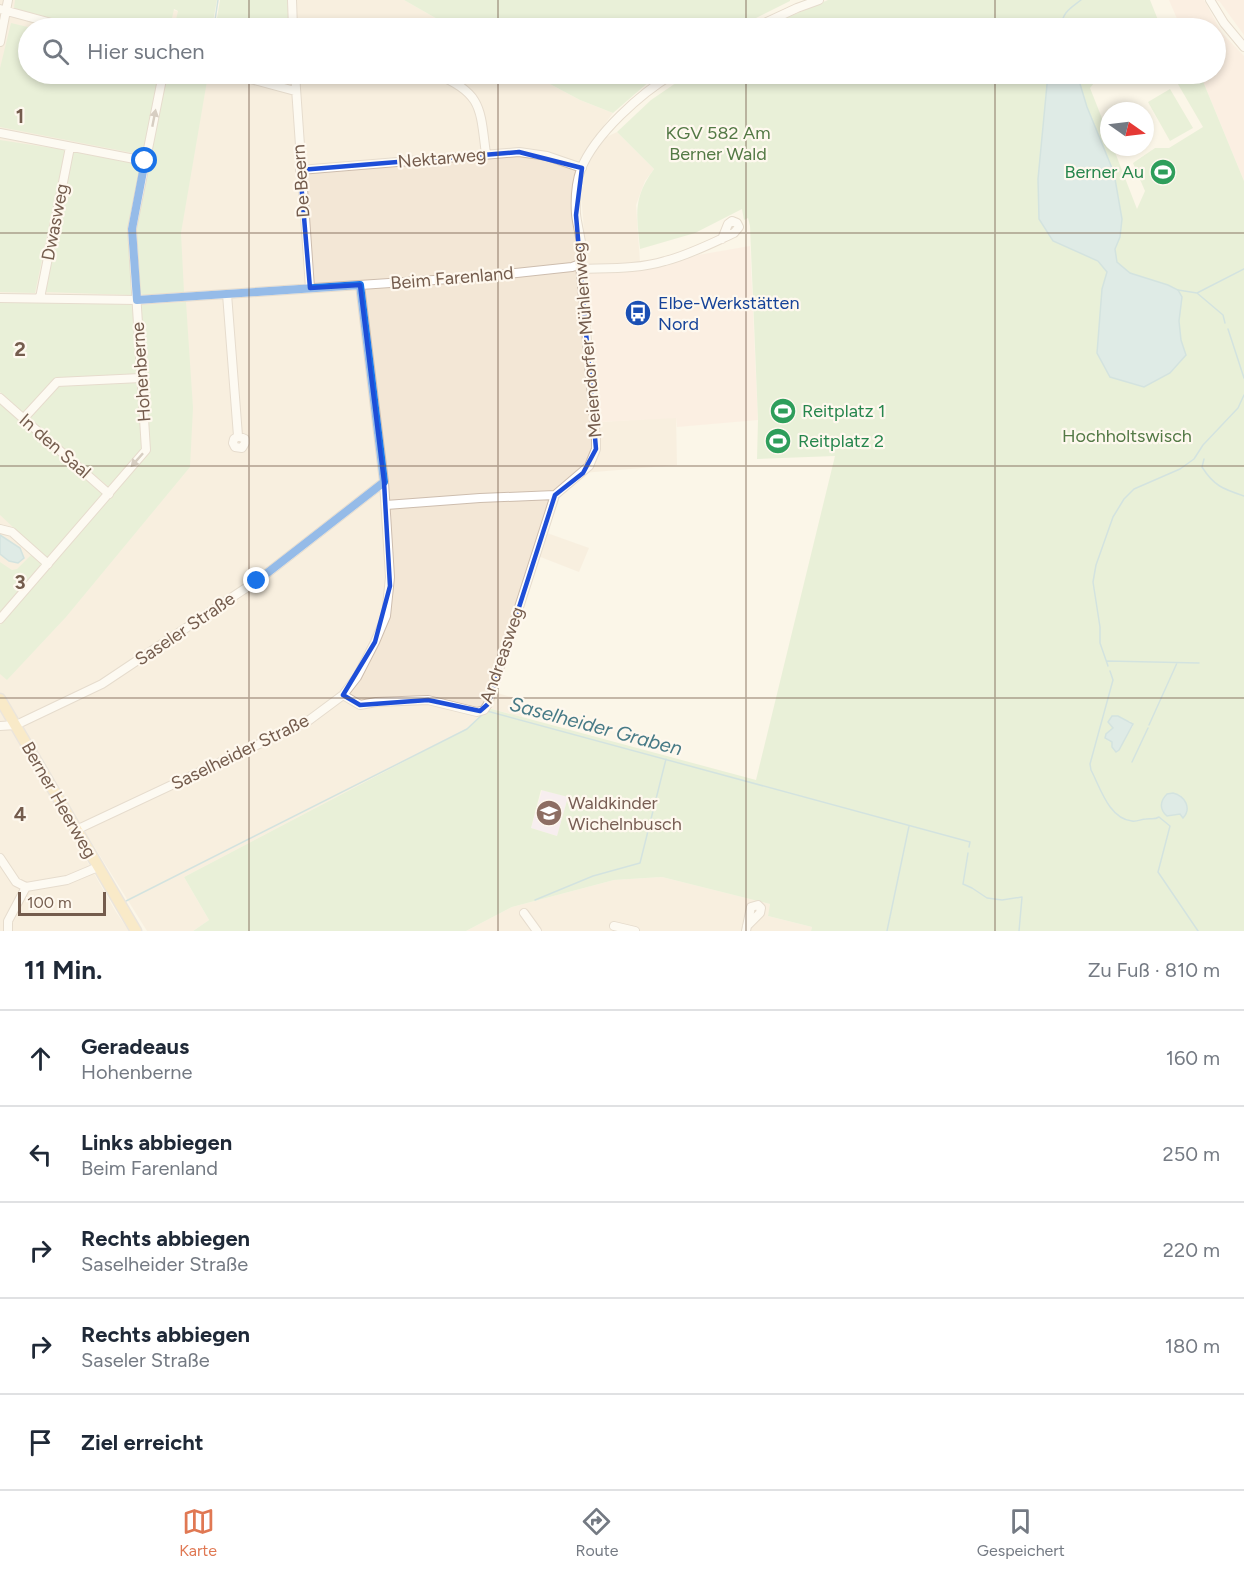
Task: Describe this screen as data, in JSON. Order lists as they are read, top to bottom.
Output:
{
  "streets": {
    "main road": ["Berner Heerweg"],
    "street": [
      "Nektarweg",
      "De Beern",
      "Dwasweg",
      "Beim Farenland",
      "Meiendorfer Mühlenweg",
      "Hohenberne",
      "In den Saal",
      "Saseler Straße",
      "Andreasweg",
      "Saselheider Straße"
    ]
  },
  "crossings": [
    ["Nektarweg", "De Beern"],
    ["Nektarweg", "Meiendorfer Mühlenweg"],
    ["De Beern", "Beim Farenland"],
    ["Dwasweg", "Beim Farenland"],
    ["Beim Farenland", "Meiendorfer Mühlenweg"],
    ["Beim Farenland", "Hohenberne"],
    ["Beim Farenland", "Saselheider Straße"],
    ["Meiendorfer Mühlenweg", "Andreasweg"],
    ["Hohenberne", "In den Saal"],
    ["Saseler Straße", "Saselheider Straße"],
    ["Saseler Straße", "Berner Heerweg"],
    ["Andreasweg", "Saselheider Straße"],
    ["Saselheider Straße", "Berner Heerweg"]
  ],
  "water": ["Saselheider Graben"],
  "parks": ["KGV 582 Am Berner Wald", "Hochholtswisch"],
  "places": {
    "sports": ["Berner Au", "Reitplatz 1", "Reitplatz 2"],
    "bus stop": ["Elbe-Werkstätten Nord"],
    "school or university": ["Waldkinder Wichelnbusch"]
  },
  "scale_bar": "100 m",
  "north": "right",
  "page": {
    "search": "Hier suchen",
    "scale": "100 m",
    "heading": ["11 Min.", "Zu Fuß · 810 m"],
    "list": [
      ["Geradeaus", "Hohenberne", "160 m"],
      ["Links abbiegen", "Beim Farenland", "250 m"],
      ["Rechts abbiegen", "Saselheider Straße", "220 m"],
      ["Rechts abbiegen", "Saseler Straße", "180 m"],
      "Ziel erreicht"
    ],
    "nav": ["Karte", "Route", "Gespeichert"]
  },
  "grid": {
    "rows": [
      "1",
      "2",
      "3",
      "4"
    ]
  }
}
